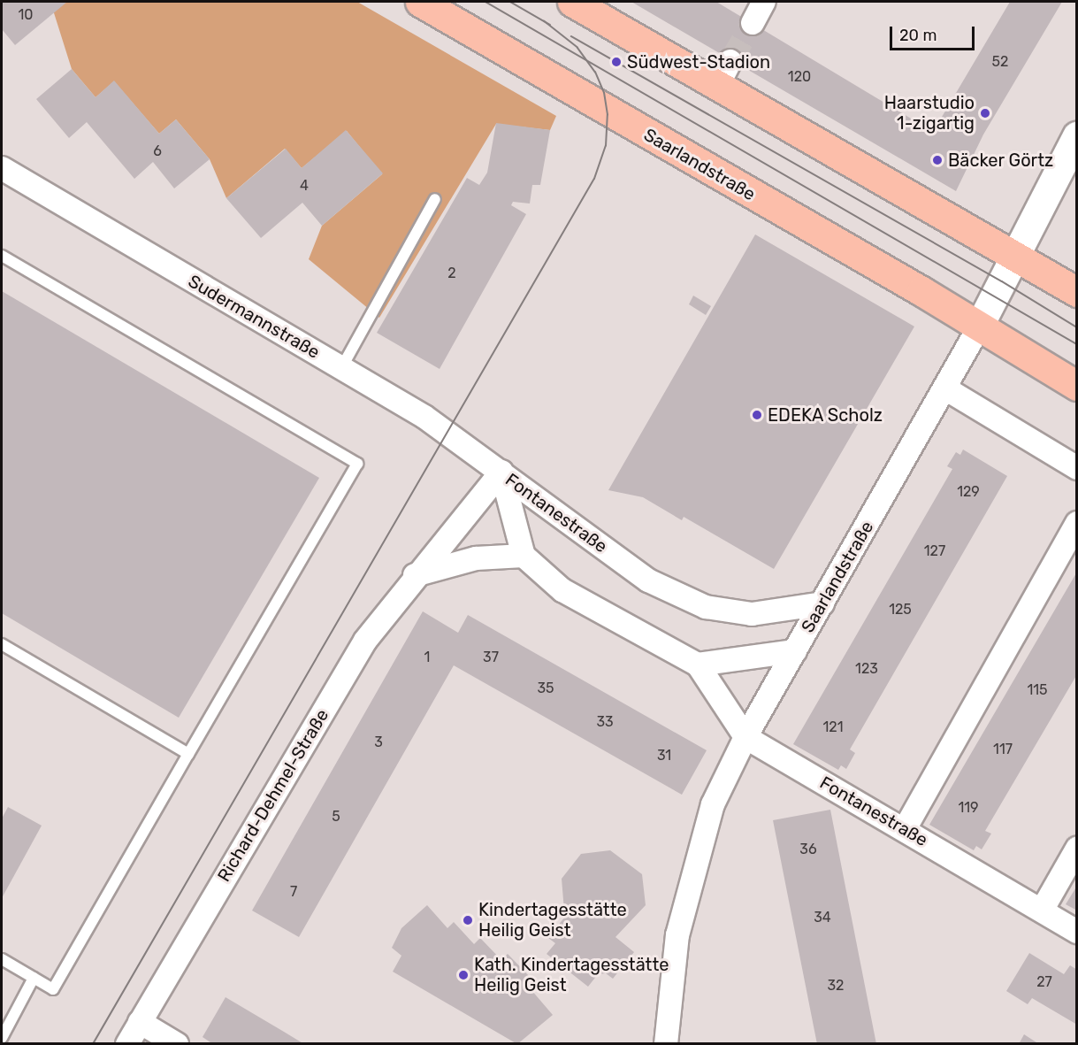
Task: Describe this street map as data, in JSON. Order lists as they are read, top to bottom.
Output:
{
  "streets": {
    "main road": ["Saarlandstraße"],
    "street": ["Sudermannstraße", "Fontanestraße", "Richard-Dehmel-Straße"]
  },
  "crossings": [
    ["Saarlandstraße", "Fontanestraße"],
    ["Sudermannstraße", "Fontanestraße"],
    ["Sudermannstraße", "Richard-Dehmel-Straße"],
    ["Fontanestraße", "Richard-Dehmel-Straße"]
  ],
  "places": [
    "Südwest-Stadion",
    "Haarstudio 1-zigartig",
    "Bäcker Görtz",
    "EDEKA Scholz",
    "Kindertagesstätte Heilig Geist",
    "Kath. Kindertagesstätte Heilig Geist"
  ],
  "house_numbers": [
    "10",
    "52",
    "120",
    "6",
    "4",
    "2",
    "129",
    "127",
    "125",
    "1",
    "37",
    "123",
    "35",
    "115",
    "33",
    "121",
    "3",
    "117",
    "31",
    "119",
    "5",
    "36",
    "7",
    "34",
    "27",
    "32"
  ],
  "scale_bar": "20 m"
}
